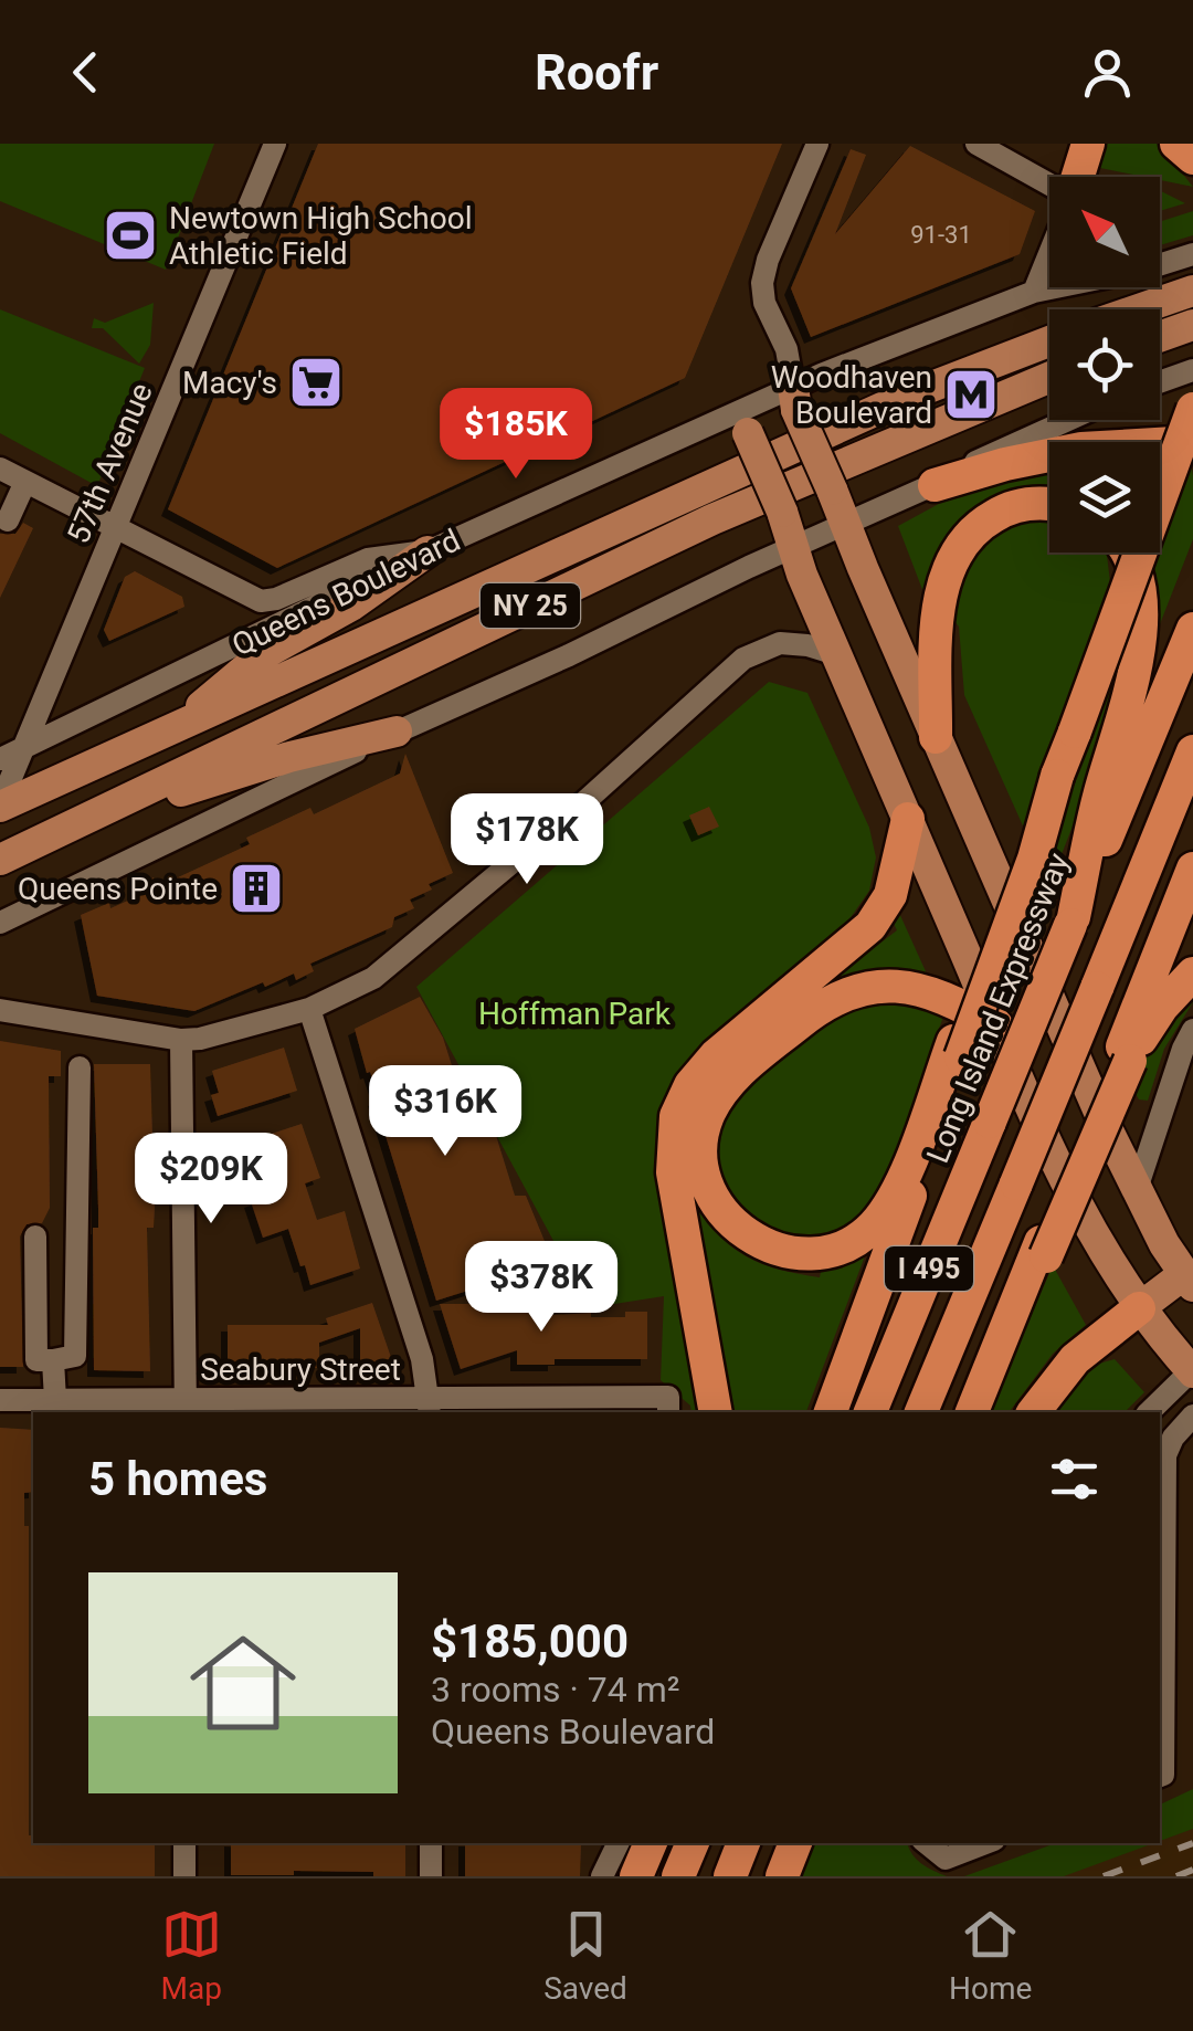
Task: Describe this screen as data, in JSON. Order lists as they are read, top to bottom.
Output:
{
  "streets": {
    "highway": ["Long Island Expressway", "I 495"],
    "main road": ["Queens Boulevard", "NY 25"],
    "street": ["57th Avenue", "Seabury Street"]
  },
  "crossings": [
    ["57th Avenue", "Queens Boulevard"]
  ],
  "parks": ["Hoffman Park"],
  "places": {
    "sports": ["Newtown High School Athletic Field"],
    "supermarket": ["Macy's"],
    "metro station": ["Woodhaven Boulevard"],
    "building": ["Queens Pointe"]
  },
  "house_numbers": ["91-31"],
  "north": "top left",
  "page": {
    "header": "Roofr",
    "price": [
      "$185K",
      "$178K",
      "$316K",
      "$209K",
      "$378K"
    ],
    "heading": "5 homes",
    "list": [
      {
        "name": "$185,000",
        "note": "3 rooms · 74 m² · Queens Boulevard"
      }
    ],
    "tabs": ["Map", "Saved", "Home"]
  }
}
